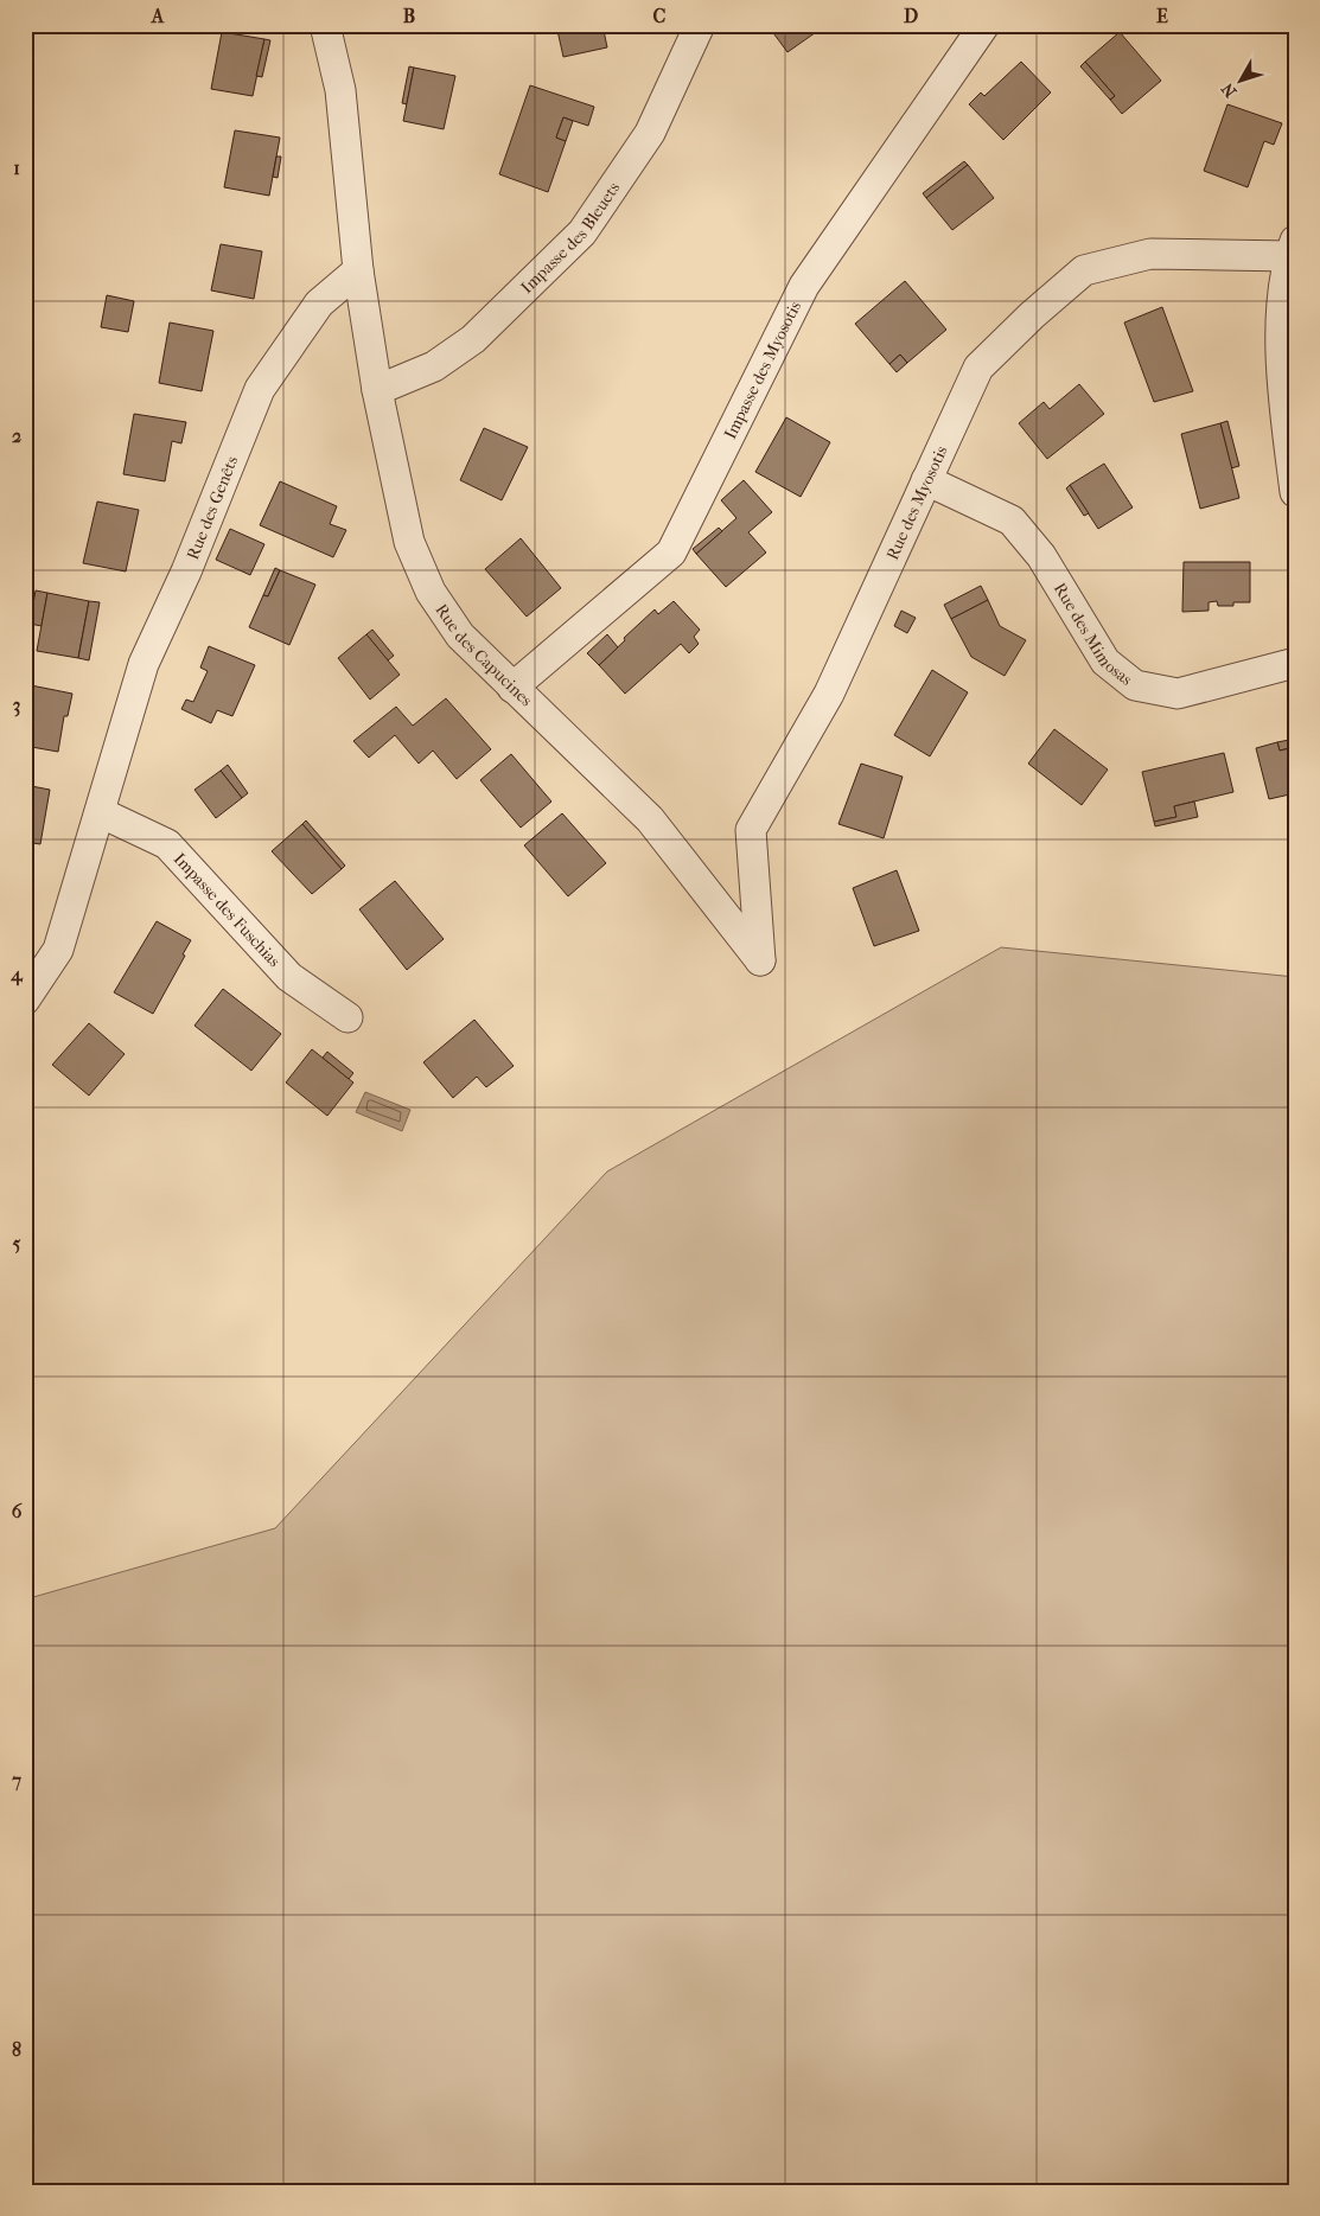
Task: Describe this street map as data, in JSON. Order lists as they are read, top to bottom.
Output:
{
  "streets": {
    "street": [
      "Impasse des Bleuets",
      "Impasse des Myosotis",
      "Rue des Myosotis",
      "Rue des Genêts",
      "Rue des Mimosas",
      "Rue des Capucines",
      "Impasse des Fuschias"
    ]
  },
  "crossings": [
    ["Impasse des Bleuets", "Rue des Capucines"],
    ["Impasse des Myosotis", "Rue des Capucines"],
    ["Rue des Myosotis", "Rue des Mimosas"],
    ["Rue des Myosotis", "Rue des Capucines"],
    ["Rue des Genêts", "Rue des Capucines"],
    ["Rue des Genêts", "Impasse des Fuschias"]
  ],
  "north": "bottom left",
  "grid": {
    "columns": [
      "A",
      "B",
      "C",
      "D",
      "E"
    ],
    "rows": [
      "1",
      "2",
      "3",
      "4",
      "5",
      "6",
      "7",
      "8"
    ]
  }
}
